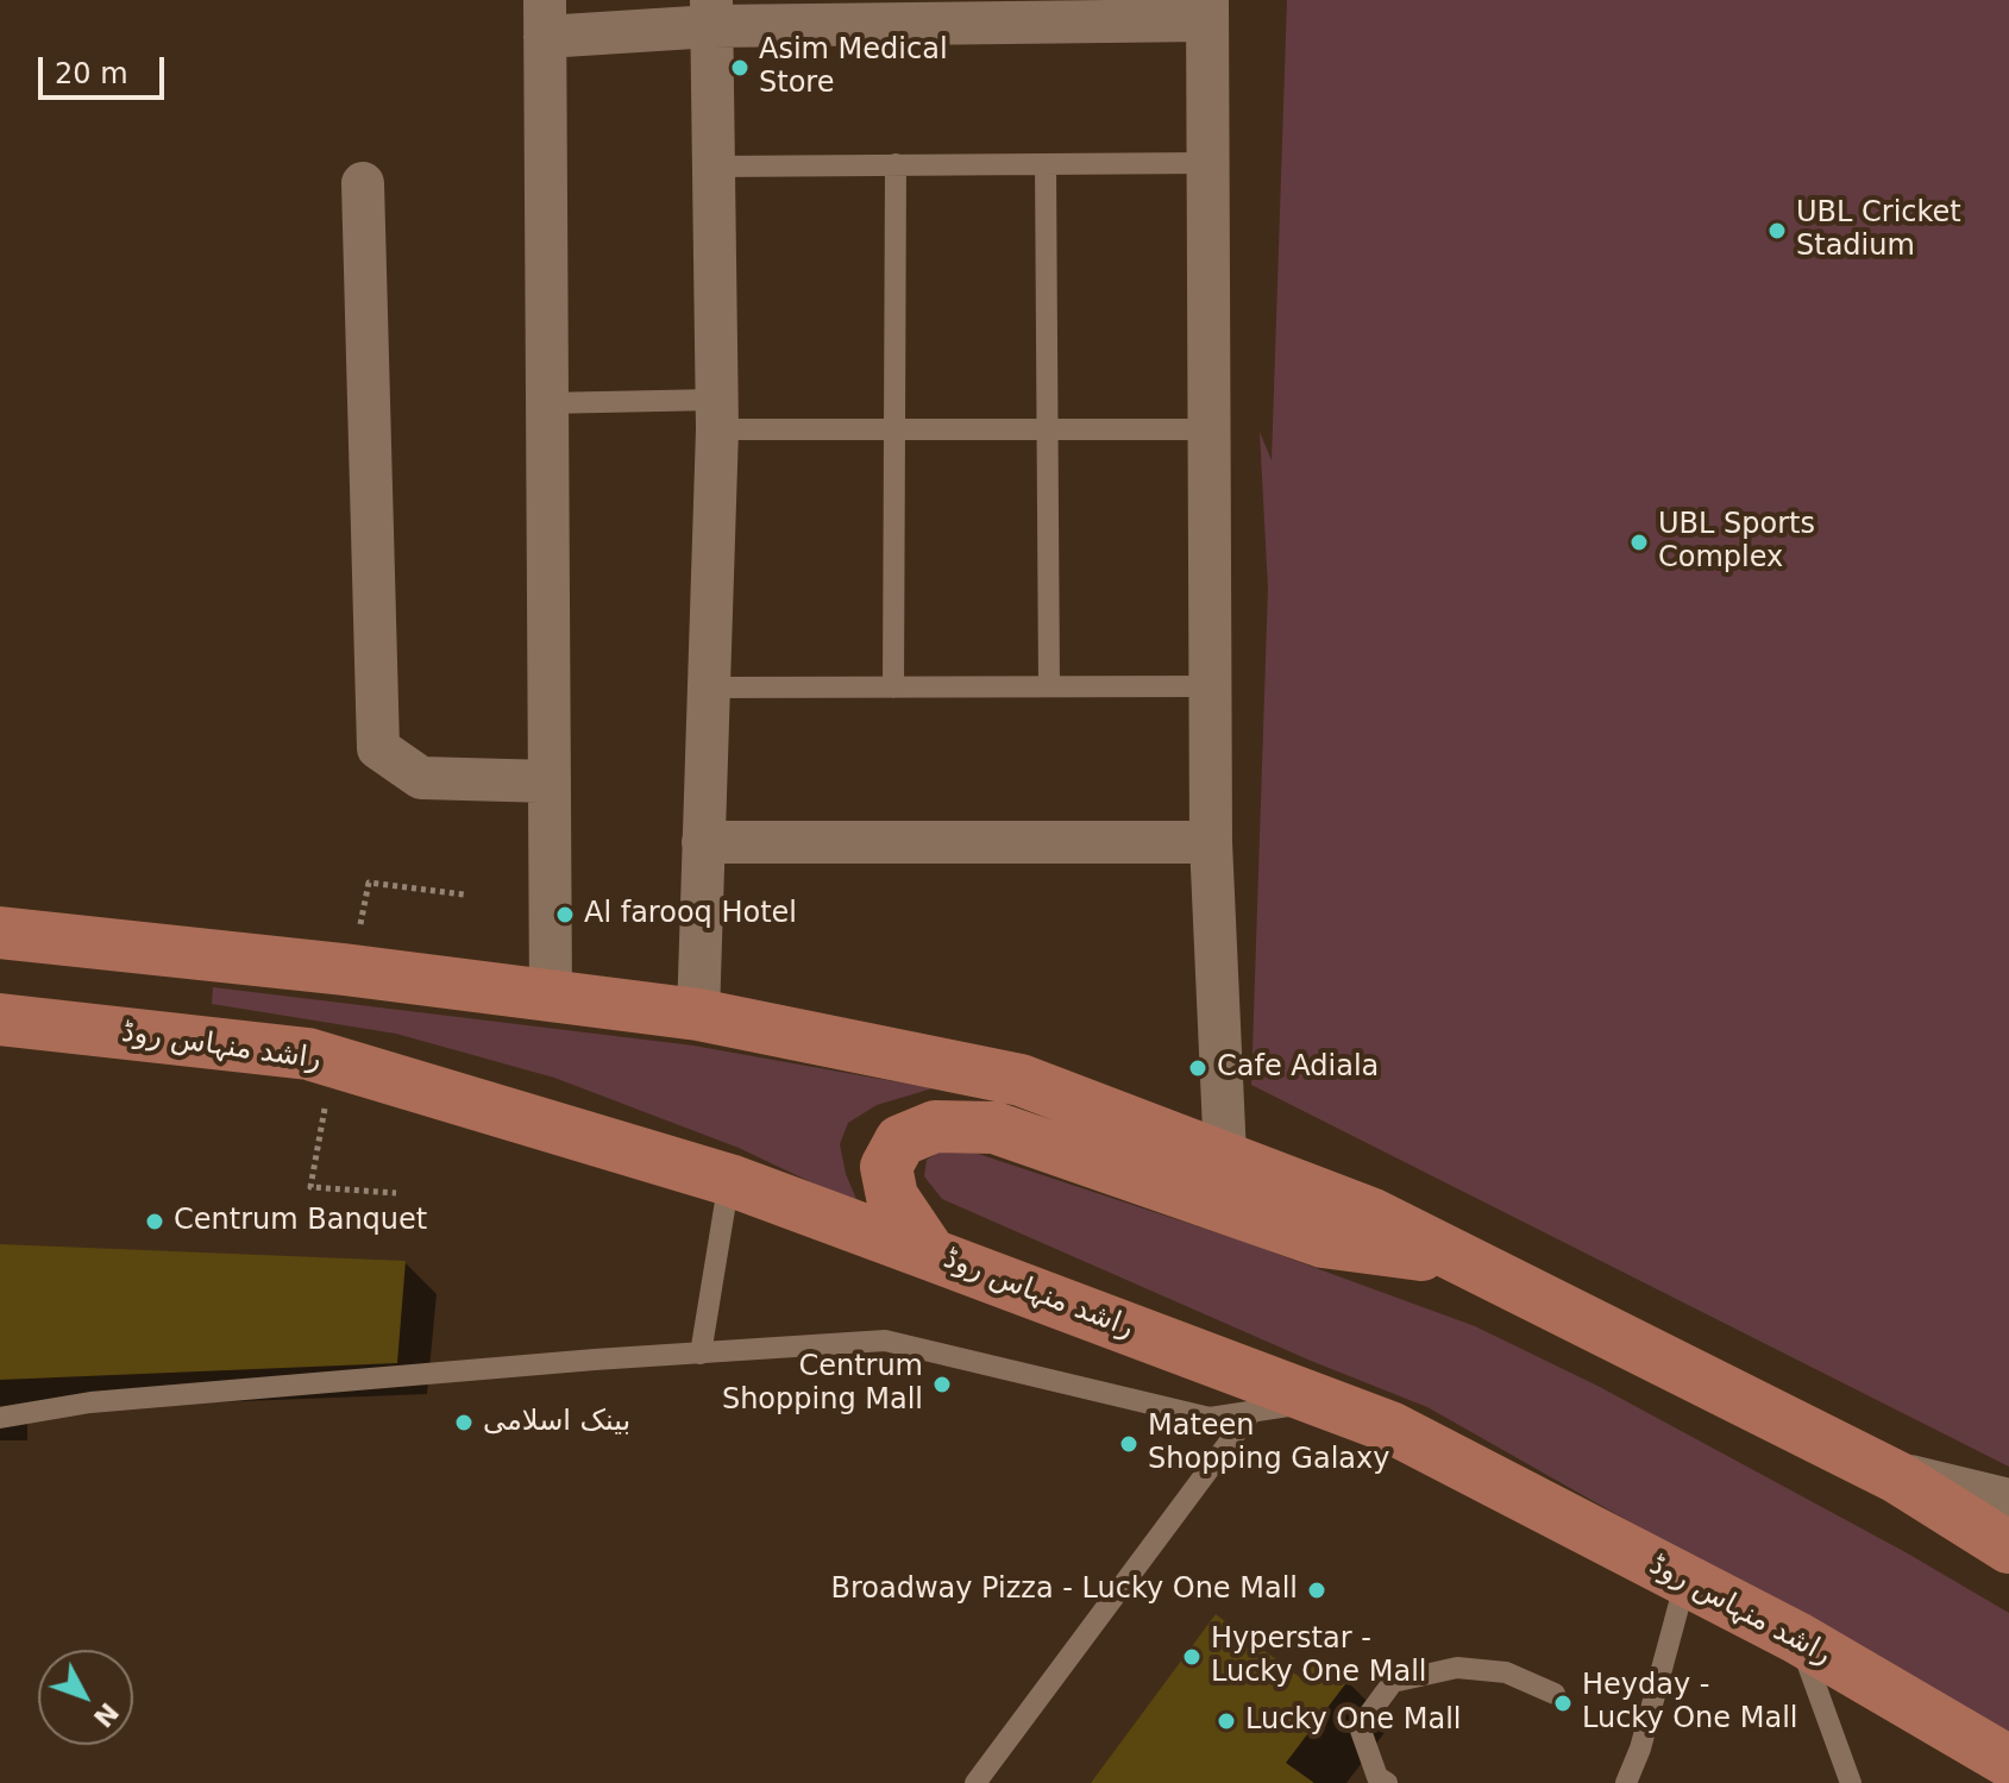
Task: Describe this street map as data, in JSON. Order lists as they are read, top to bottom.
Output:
{
  "streets": {
    "main road": ["راشد منہاس روڈ"]
  },
  "places": [
    "Asim Medical Store",
    "UBL Cricket Stadium",
    "UBL Sports Complex",
    "Al farooq Hotel",
    "Cafe Adiala",
    "Centrum Banquet",
    "Centrum Shopping Mall",
    "بینک اسلامی",
    "Mateen Shopping Galaxy",
    "Broadway Pizza - Lucky One Mall",
    "Hyperstar - Lucky One Mall",
    "Heyday - Lucky One Mall",
    "Lucky One Mall"
  ],
  "scale_bar": "20 m",
  "north": "bottom right"
}
